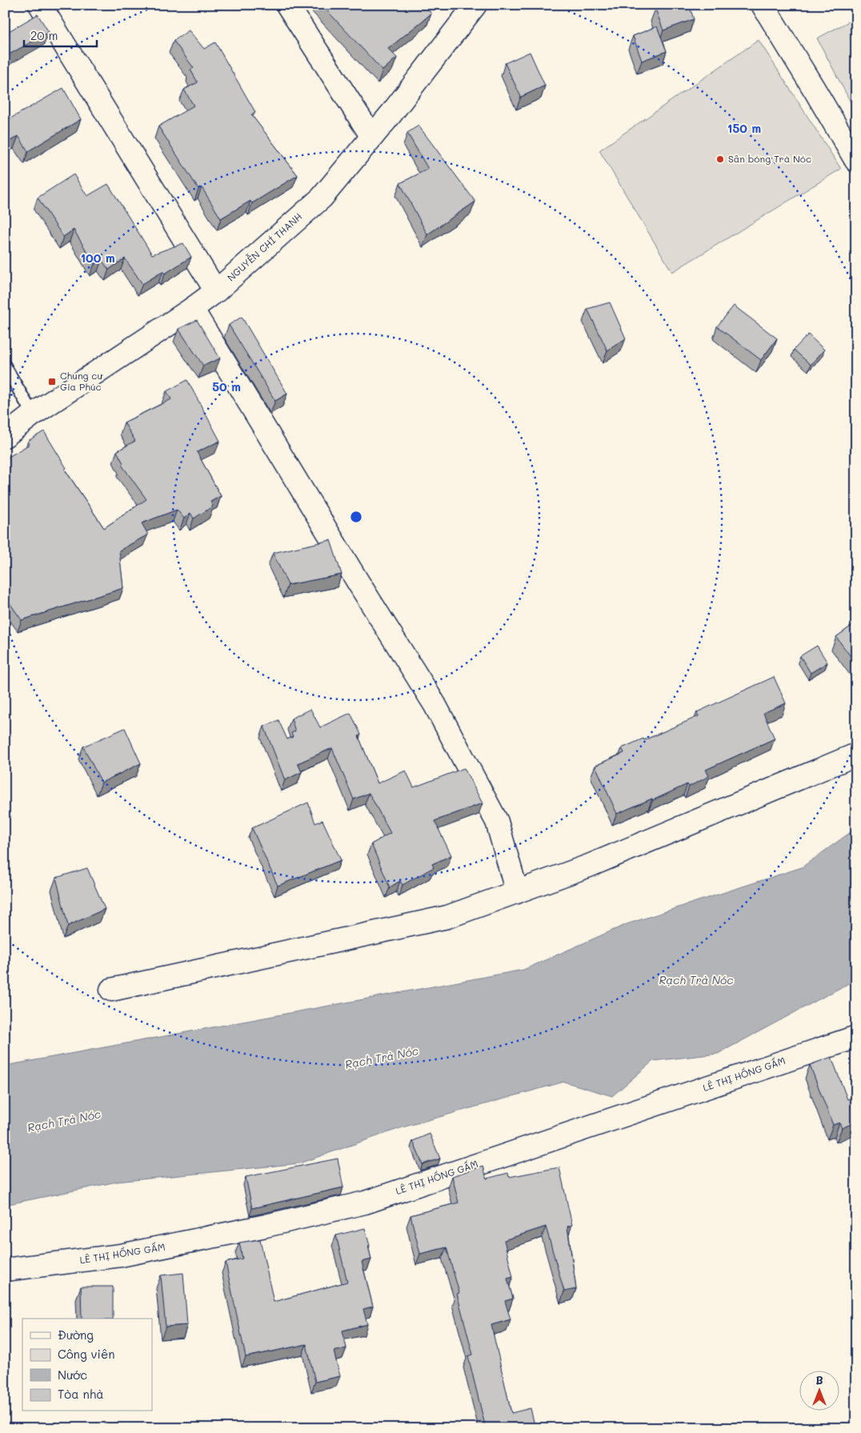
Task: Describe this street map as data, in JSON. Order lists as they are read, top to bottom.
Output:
{
  "streets": {
    "street": ["NGUYỄN CHÍ THANH", "LÊ THỊ HỒNG GẤM"]
  },
  "water": ["Rạch Trà Nóc"],
  "places": {
    "other": ["Sân bóng Trà Nóc"],
    "transit": ["Chung cư Gia Phúc"]
  },
  "legend": [
    "Đường",
    "Công viên",
    "Nước",
    "Tòa nhà"
  ],
  "scale_bar": "20 m",
  "north": "top",
  "rings": ["150 m", "100 m", "50 m"]
}
